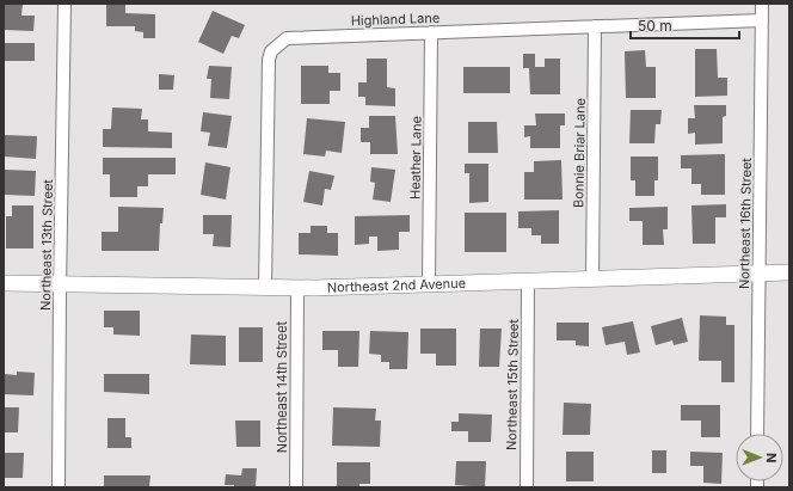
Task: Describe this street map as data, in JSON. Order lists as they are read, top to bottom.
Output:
{
  "streets": {
    "street": [
      "Highland Lane",
      "Bonnie Briar Lane",
      "Heather Lane",
      "Northeast 16th Street",
      "Northeast 13th Street",
      "Northeast 2nd Avenue",
      "Northeast 15th Street",
      "Northeast 14th Street"
    ]
  },
  "crossings": [
    ["Highland Lane", "Bonnie Briar Lane"],
    ["Highland Lane", "Heather Lane"],
    ["Highland Lane", "Northeast 16th Street"],
    ["Highland Lane", "Northeast 2nd Avenue"],
    ["Bonnie Briar Lane", "Northeast 2nd Avenue"],
    ["Heather Lane", "Northeast 2nd Avenue"],
    ["Northeast 16th Street", "Northeast 2nd Avenue"],
    ["Northeast 13th Street", "Northeast 2nd Avenue"],
    ["Northeast 2nd Avenue", "Northeast 15th Street"],
    ["Northeast 2nd Avenue", "Northeast 14th Street"]
  ],
  "scale_bar": "50 m",
  "north": "right"
}
